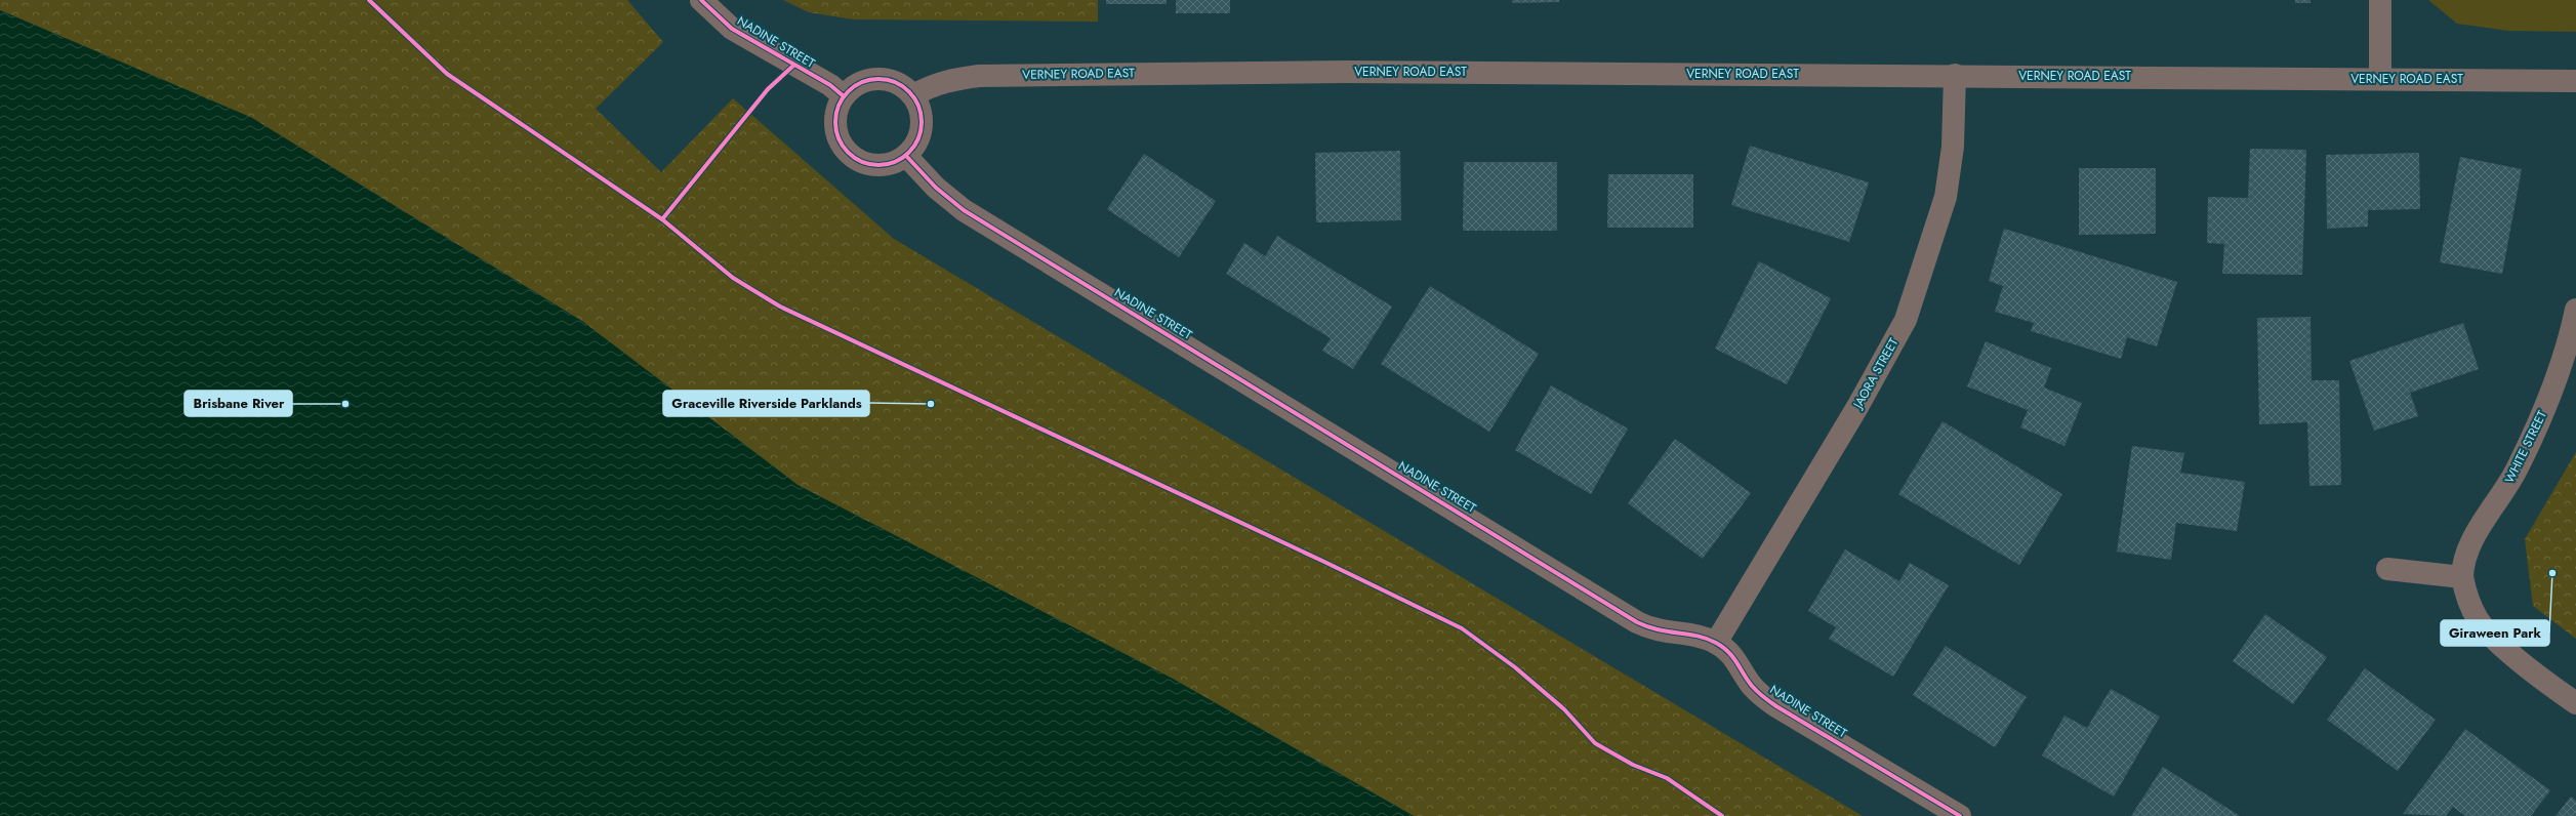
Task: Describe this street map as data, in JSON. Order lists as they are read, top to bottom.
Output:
{
  "streets": {
    "street": [
      "NADINE STREET",
      "VERNEY ROAD EAST",
      "JAORA STREET",
      "WHITE STREET"
    ]
  },
  "crossings": [
    ["NADINE STREET", "VERNEY ROAD EAST"],
    ["NADINE STREET", "JAORA STREET"],
    ["VERNEY ROAD EAST", "JAORA STREET"]
  ],
  "places": ["Brisbane River", "Graceville Riverside Parklands", "Giraween Park"]
}
